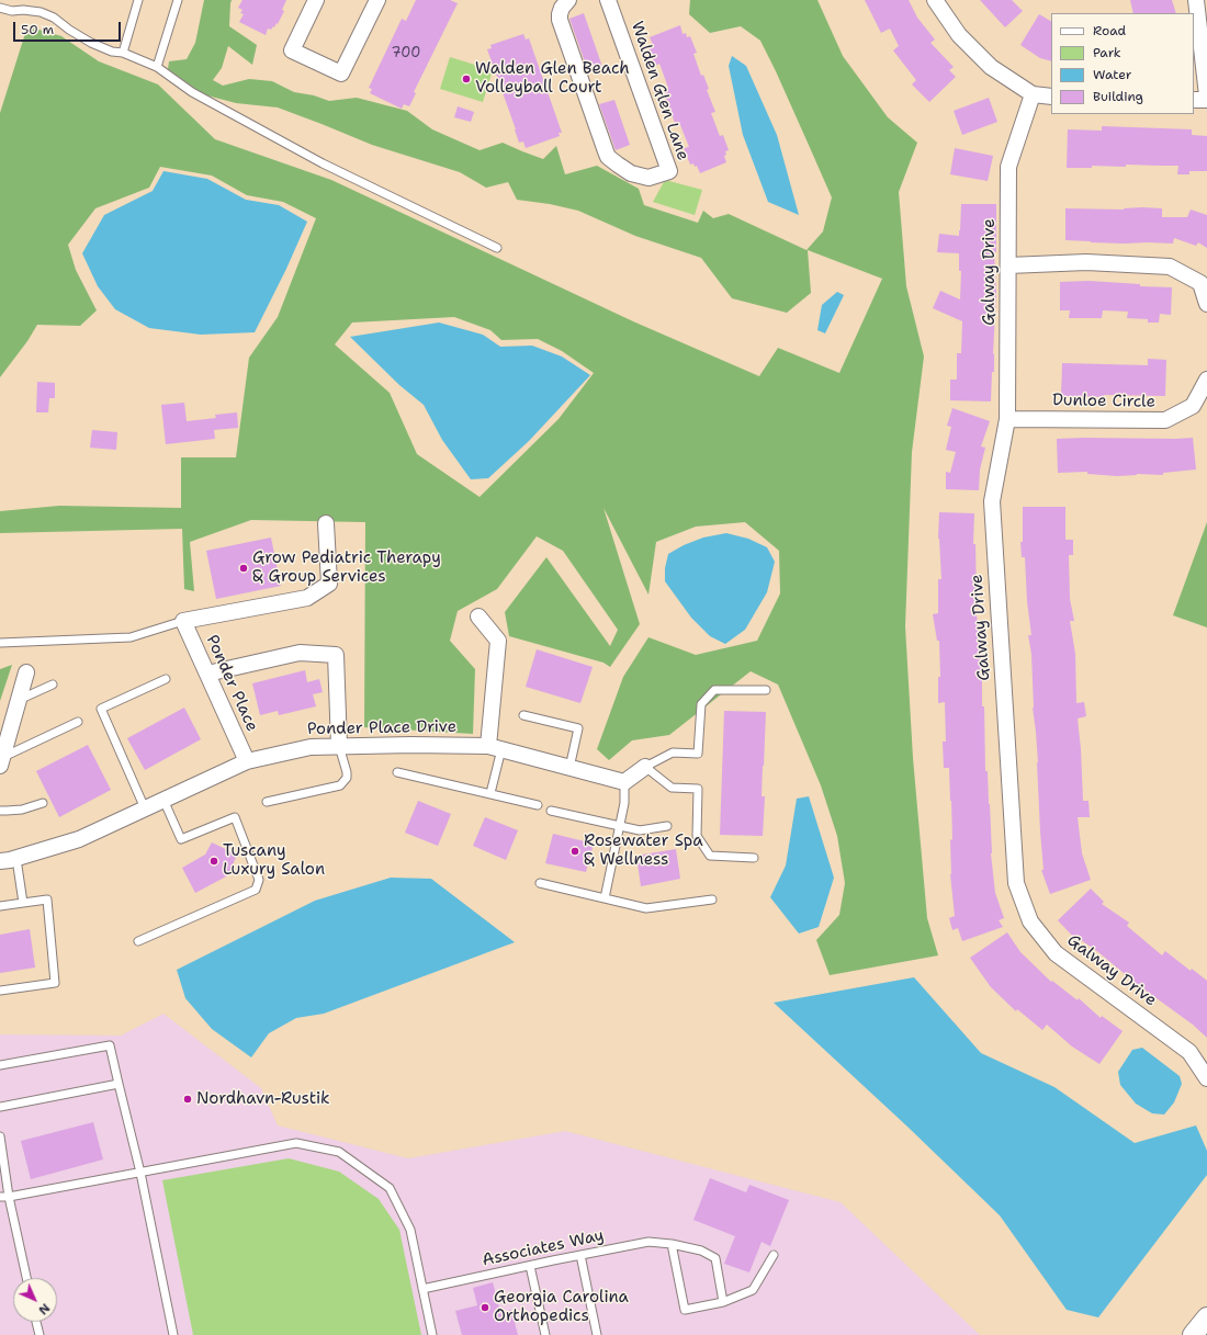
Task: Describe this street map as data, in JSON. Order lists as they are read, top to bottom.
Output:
{
  "streets": {
    "street": [
      "Walden Glen Lane",
      "Galway Drive",
      "Dunloe Circle",
      "Ponder Place",
      "Ponder Place Drive"
    ],
    "lane": ["Associates Way"]
  },
  "crossings": [
    ["Galway Drive", "Dunloe Circle"],
    ["Ponder Place", "Ponder Place Drive"]
  ],
  "places": [
    "Walden Glen Beach Volleyball Court",
    "Grow Pediatric Therapy & Group Services",
    "Rosewater Spa & Wellness",
    "Tuscany Luxury Salon",
    "Nordhavn-Rustik",
    "Georgia Carolina Orthopedics"
  ],
  "house_numbers": ["700"],
  "legend": [
    "Road",
    "Park",
    "Water",
    "Building"
  ],
  "scale_bar": "50 m",
  "north": "bottom right"
}
